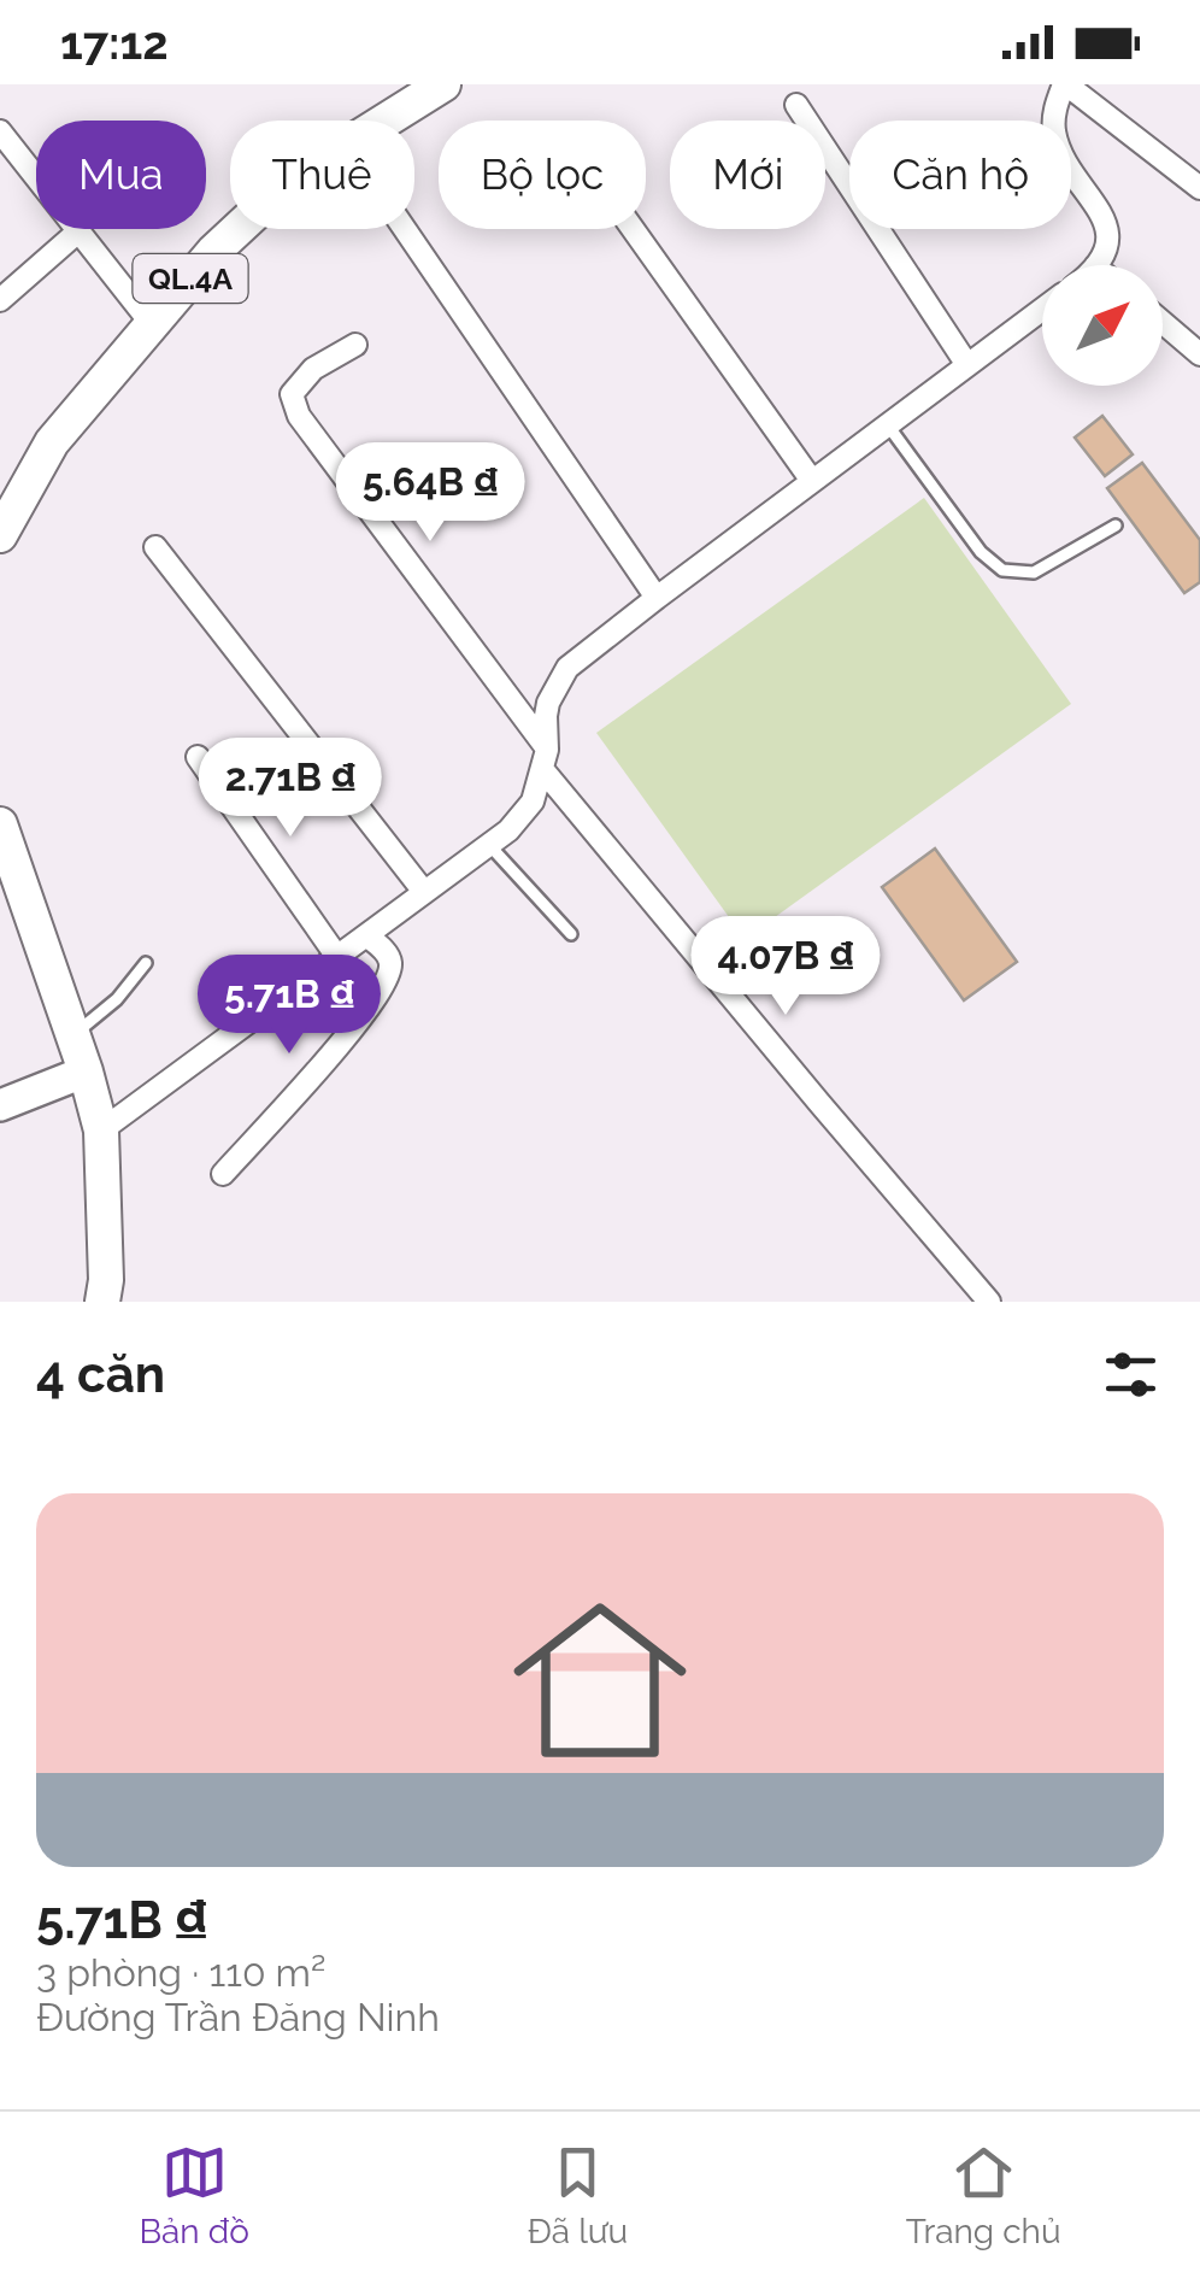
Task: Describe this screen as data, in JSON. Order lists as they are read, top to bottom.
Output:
{
  "streets": {
    "main road": ["QL.4A"]
  },
  "north": "top right",
  "page": {
    "status": "17:12",
    "chip": [
      "Mua",
      "Thuê",
      "Bộ lọc",
      "Mới",
      "Căn hộ"
    ],
    "price": [
      "5.64B ₫",
      "2.71B ₫",
      "4.07B ₫",
      "5.71B ₫"
    ],
    "heading": "4 căn",
    "list": [
      {
        "name": "5.71B ₫",
        "note": "3 phòng · 110 m² · Đường Trần Đăng Ninh"
      }
    ],
    "tabs": ["Bản đồ", "Đã lưu", "Trang chủ"]
  }
}
